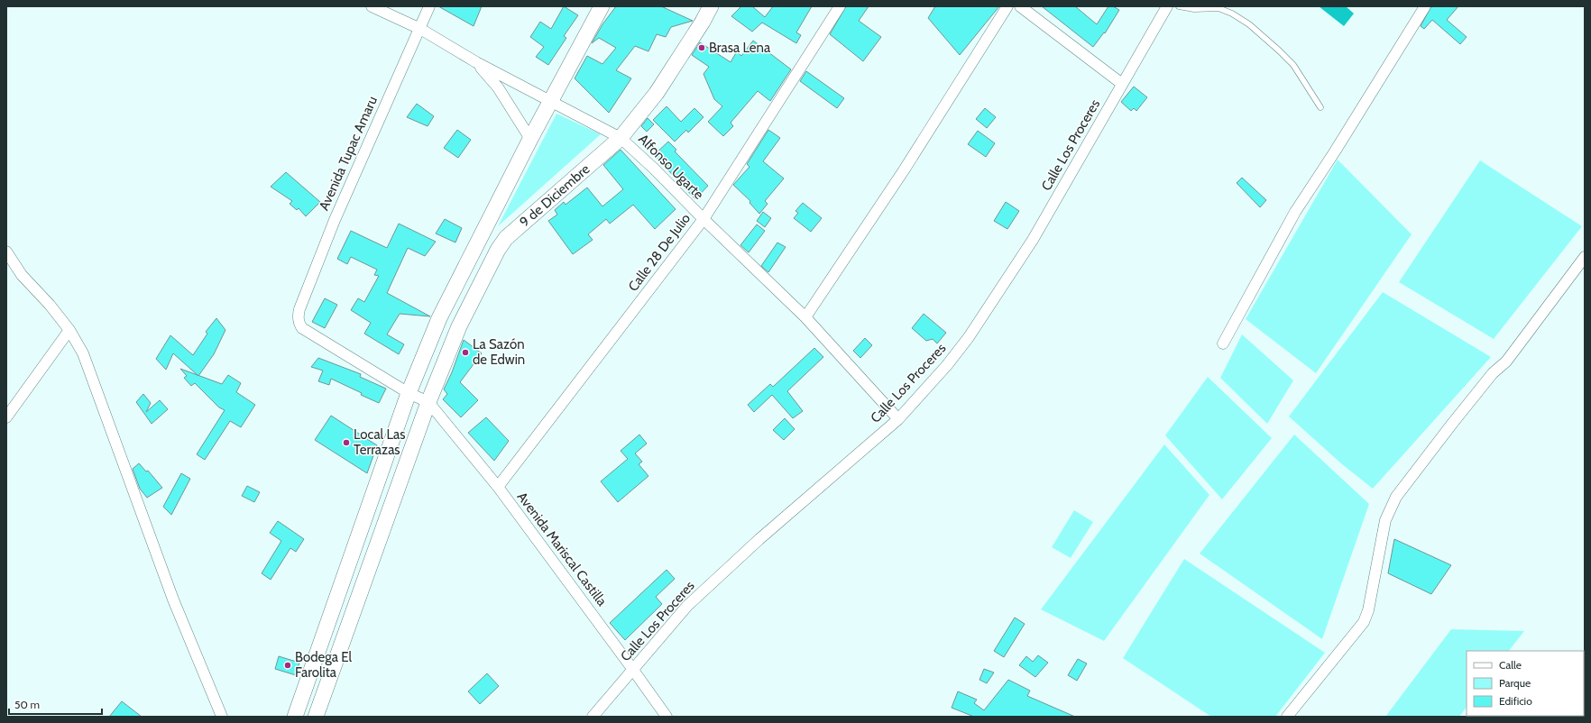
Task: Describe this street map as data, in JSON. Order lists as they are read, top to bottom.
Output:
{
  "streets": {
    "main road": ["9 de Diciembre"],
    "street": [
      "Calle Los Proceres",
      "Avenida Tupac Amaru",
      "Alfonso Ugarte",
      "Calle 28 De Julio",
      "Avenida Mariscal Castilla"
    ]
  },
  "crossings": [
    ["Calle Los Proceres", "Alfonso Ugarte"],
    ["Calle Los Proceres", "Avenida Mariscal Castilla"],
    ["Avenida Tupac Amaru", "Alfonso Ugarte"],
    ["Alfonso Ugarte", "9 de Diciembre"],
    ["Alfonso Ugarte", "Calle 28 De Julio"],
    ["9 de Diciembre", "Avenida Mariscal Castilla"],
    ["Calle 28 De Julio", "Avenida Mariscal Castilla"]
  ],
  "places": [
    "Brasa Lena",
    "La Sazón de Edwin",
    "Local Las Terrazas",
    "Bodega El Farolita"
  ],
  "legend": ["Calle", "Parque", "Edificio"],
  "scale_bar": "50 m"
}
